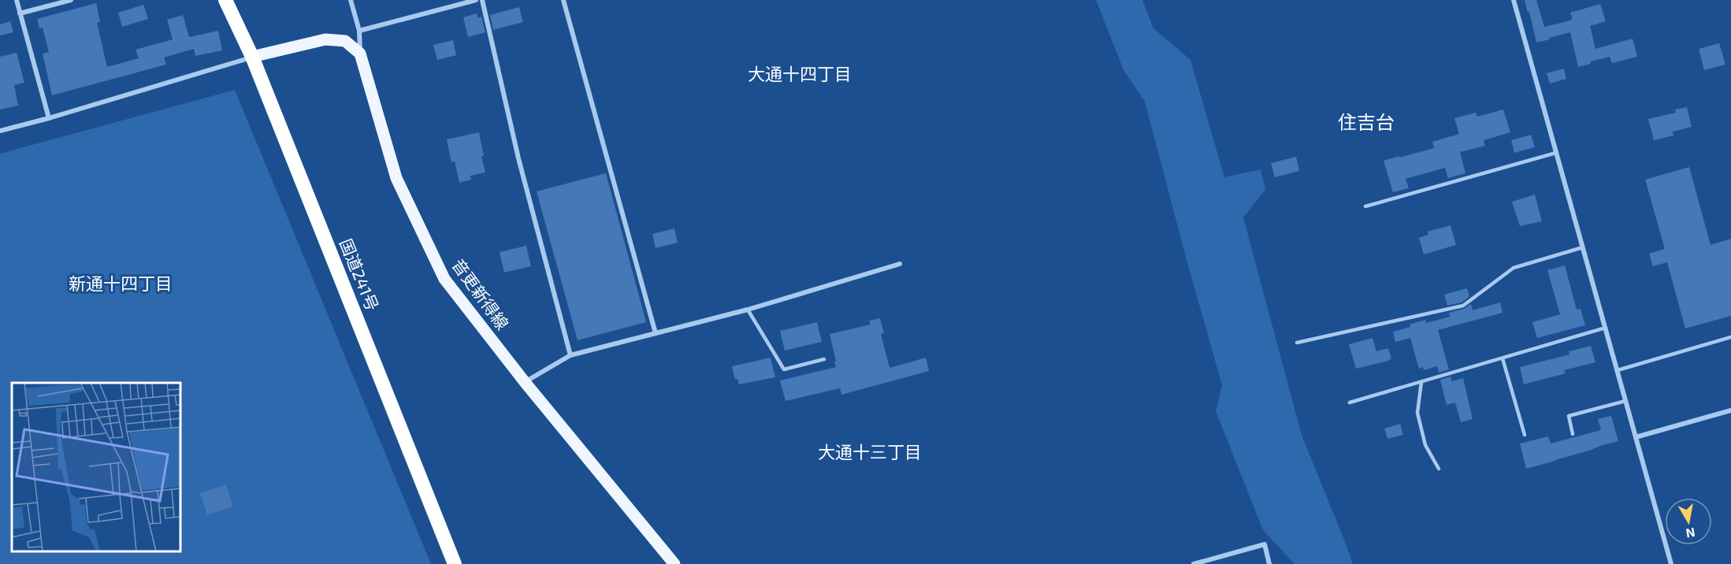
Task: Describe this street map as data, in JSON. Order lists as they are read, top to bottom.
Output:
{
  "streets": {
    "highway": ["国道241号"],
    "main road": ["音更新得線"]
  },
  "districts": [
    "大通十四丁目",
    "住吉台",
    "新通十四丁目",
    "大通十三丁目"
  ],
  "north": "bottom"
}
